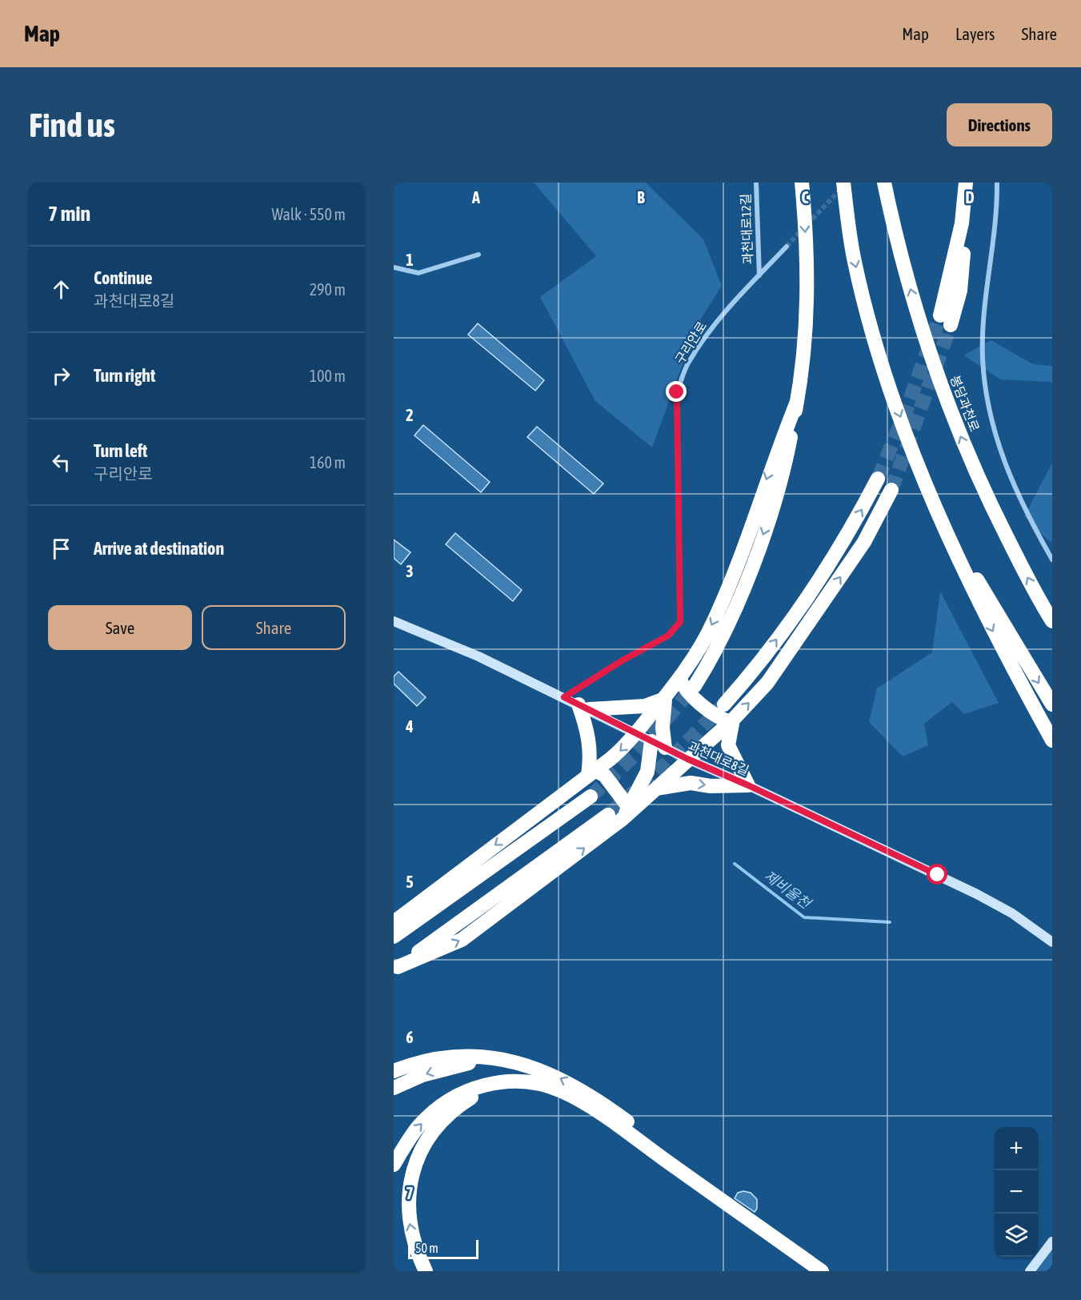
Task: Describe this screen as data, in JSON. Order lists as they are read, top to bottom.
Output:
{
  "streets": {
    "highway": ["봉담과천로"],
    "street": ["과천대로12길", "구리안로", "과천대로8길"]
  },
  "crossings": [
    ["과천대로12길", "구리안로"],
    ["구리안로", "과천대로8길"]
  ],
  "water": ["제비울천"],
  "scale_bar": "50 m",
  "page": {
    "header": "Map",
    "nav": ["Map", "Layers", "Share"],
    "buttons": [
      "Directions",
      ["Save", "Share"]
    ],
    "title": "Find us",
    "heading": ["7 min", "Walk · 550 m"],
    "list": [
      ["Continue", "과천대로8길", "290 m"],
      ["Turn right", "100 m"],
      ["Turn left", "구리안로", "160 m"],
      "Arrive at destination"
    ],
    "map_buttons": ["+", "−"],
    "scale": "50 m"
  },
  "grid": {
    "columns": [
      "A",
      "B",
      "C",
      "D"
    ],
    "rows": [
      "1",
      "2",
      "3",
      "4",
      "5",
      "6",
      "7"
    ]
  }
}
